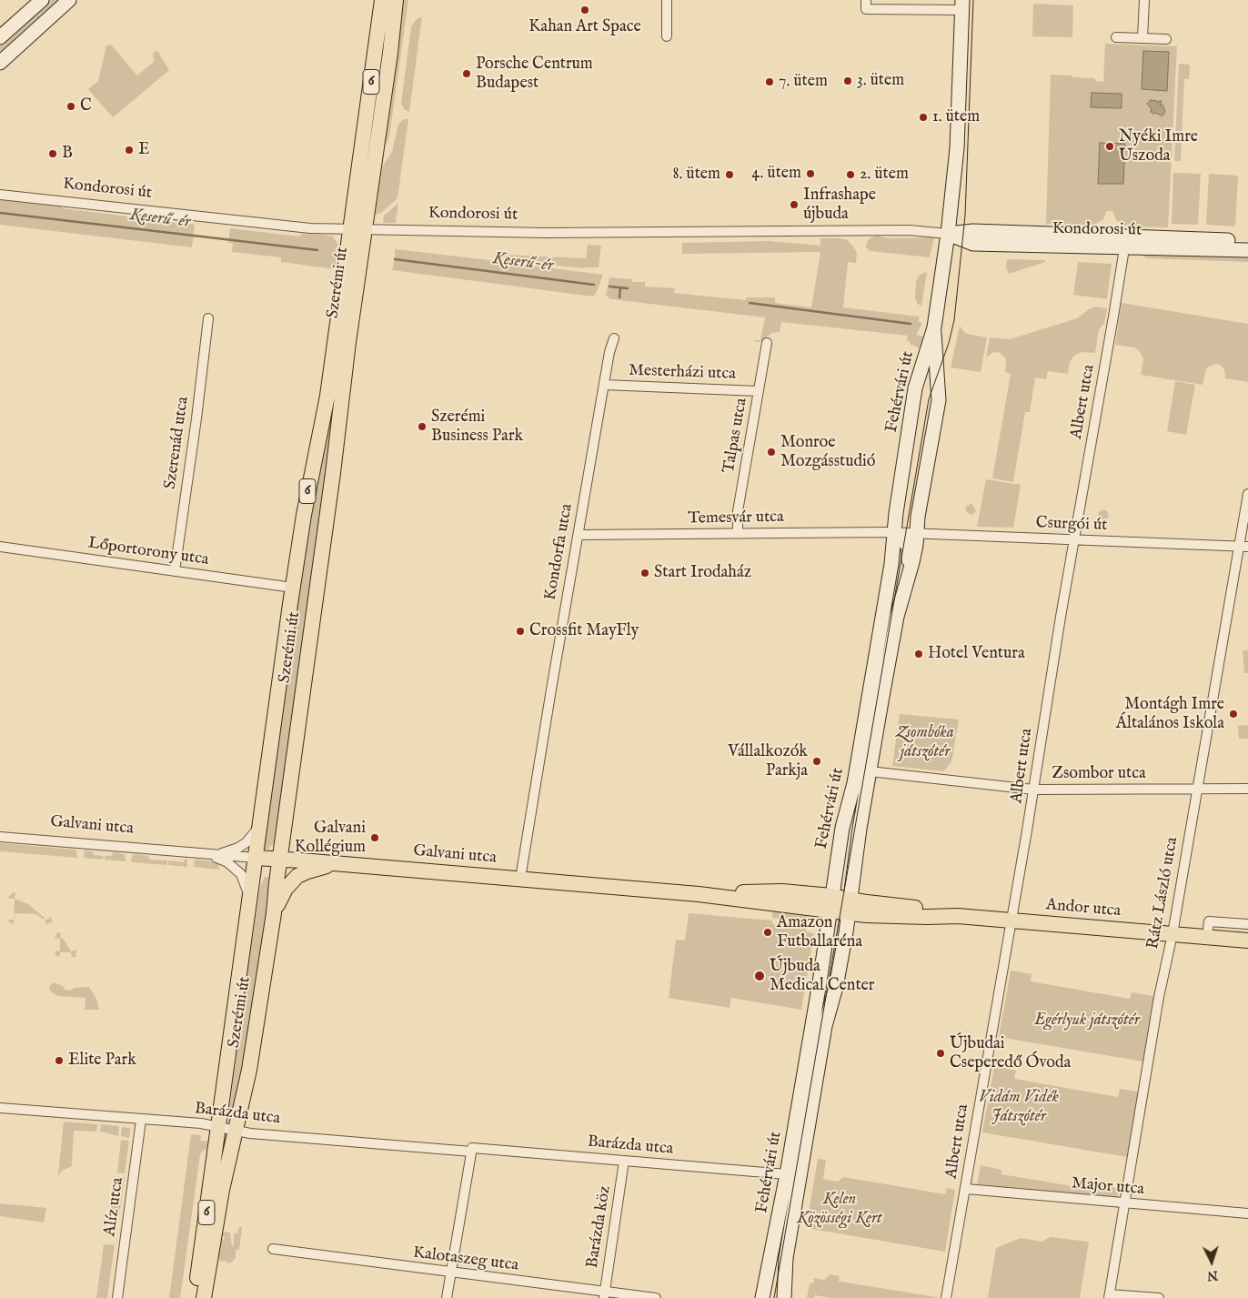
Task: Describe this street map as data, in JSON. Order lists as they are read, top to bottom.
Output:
{
  "streets": {
    "main road": [
      "6",
      "Szerémi út",
      "Galvani utca",
      "Andor utca"
    ],
    "street": [
      "Kondorosi út",
      "Mesterházi utca",
      "Fehérvári út",
      "Albert utca",
      "Talpas utca",
      "Szerenád utca",
      "Temesvár utca",
      "Csurgói út",
      "Lőportorony utca",
      "Kondorfa utca",
      "Zsombor utca",
      "Rátz László utca",
      "Barázda utca",
      "Major utca",
      "Alíz utca",
      "Barázda köz",
      "Kalotaszeg utca"
    ]
  },
  "crossings": [
    ["Kondorosi út", "Szerémi út"],
    ["Kondorosi út", "Fehérvári út"],
    ["Kondorosi út", "Albert utca"],
    ["Szerémi út", "Lőportorony utca"],
    ["Szerémi út", "Galvani utca"],
    ["Szerémi út", "Barázda utca"],
    ["Mesterházi utca", "Talpas utca"],
    ["Mesterházi utca", "Kondorfa utca"],
    ["Fehérvári út", "Temesvár utca"],
    ["Fehérvári út", "Csurgói út"],
    ["Fehérvári út", "Zsombor utca"],
    ["Fehérvári út", "Galvani utca"],
    ["Fehérvári út", "Andor utca"],
    ["Fehérvári út", "Barázda utca"],
    ["Albert utca", "Csurgói út"],
    ["Albert utca", "Zsombor utca"],
    ["Albert utca", "Andor utca"],
    ["Albert utca", "Major utca"],
    ["Talpas utca", "Temesvár utca"],
    ["Szerenád utca", "Lőportorony utca"],
    ["Temesvár utca", "Csurgói út"],
    ["Temesvár utca", "Kondorfa utca"],
    ["Csurgói út", "Rátz László utca"],
    ["Kondorfa utca", "Galvani utca"],
    ["Zsombor utca", "Rátz László utca"],
    ["Galvani utca", "Andor utca"],
    ["Rátz László utca", "Andor utca"],
    ["Rátz László utca", "Major utca"],
    ["Barázda utca", "Alíz utca"],
    ["Barázda utca", "Barázda köz"],
    ["Barázda köz", "Kalotaszeg utca"]
  ],
  "water": ["Keserű-ér"],
  "parks": [
    "Zsombóka játszótér",
    "Egérlyuk játszótér",
    "Vidám Vidék Játszótér",
    "Kelen Közösségi Kert"
  ],
  "places": [
    "Kahan Art Space",
    "Porsche Centrum Budapest",
    "3. ütem",
    "7. ütem",
    "C",
    "1. ütem",
    "Nyéki Imre Uszoda",
    "E",
    "B",
    "4. ütem",
    "8. ütem",
    "2. ütem",
    "Infrashape újbuda",
    "Szerémi Business Park",
    "Monroe Mozgásstudió",
    "Start Irodaház",
    "Crossfit MayFly",
    "Hotel Ventura",
    "Montágh Imre Általános Iskola",
    "Vállalkozók Parkja",
    "Galvani Kollégium",
    "Amazon Futballaréna",
    "Újbuda Medical Center",
    "Újbudai Cseperedő Óvoda",
    "Elite Park"
  ],
  "north": "bottom"
}
